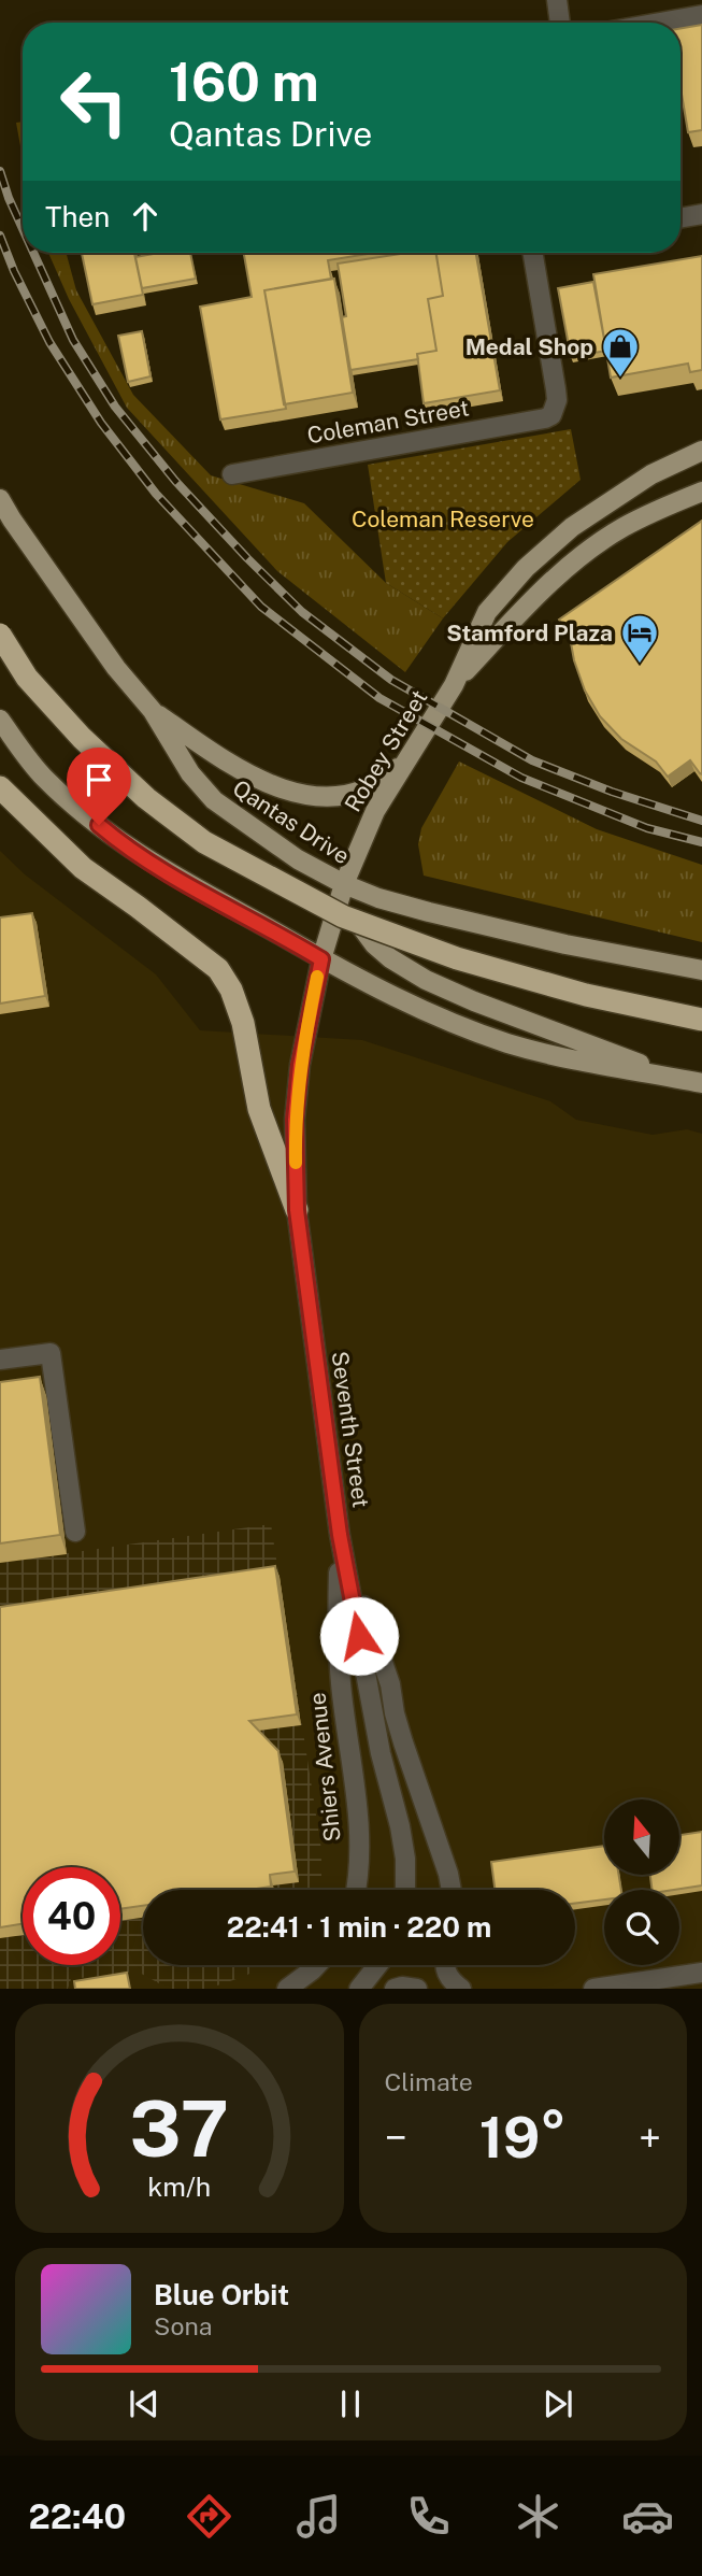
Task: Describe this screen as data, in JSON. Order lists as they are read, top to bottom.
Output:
{
  "streets": {
    "main road": ["Robey Street", "Qantas Drive"],
    "street": ["Coleman Street", "Seventh Street", "Shiers Avenue"]
  },
  "crossings": [
    ["Robey Street", "Qantas Drive"],
    ["Robey Street", "Seventh Street"],
    ["Seventh Street", "Shiers Avenue"]
  ],
  "parks": ["Coleman Reserve"],
  "places": {
    "shop": ["Medal Shop"],
    "hotel": ["Stamford Plaza"]
  },
  "north": "top",
  "page": {
    "turn": ["160 m", "Qantas Drive"],
    "then": "Then",
    "limit": "40",
    "trip": "22:41 · 1 min · 220 m",
    "tile": "Climate",
    "heat": ["−", "19°", "+"],
    "song": ["Blue Orbit", "Sona"],
    "tabs": "22:40",
    "gauge": ["37", "km/h"]
  }
}
